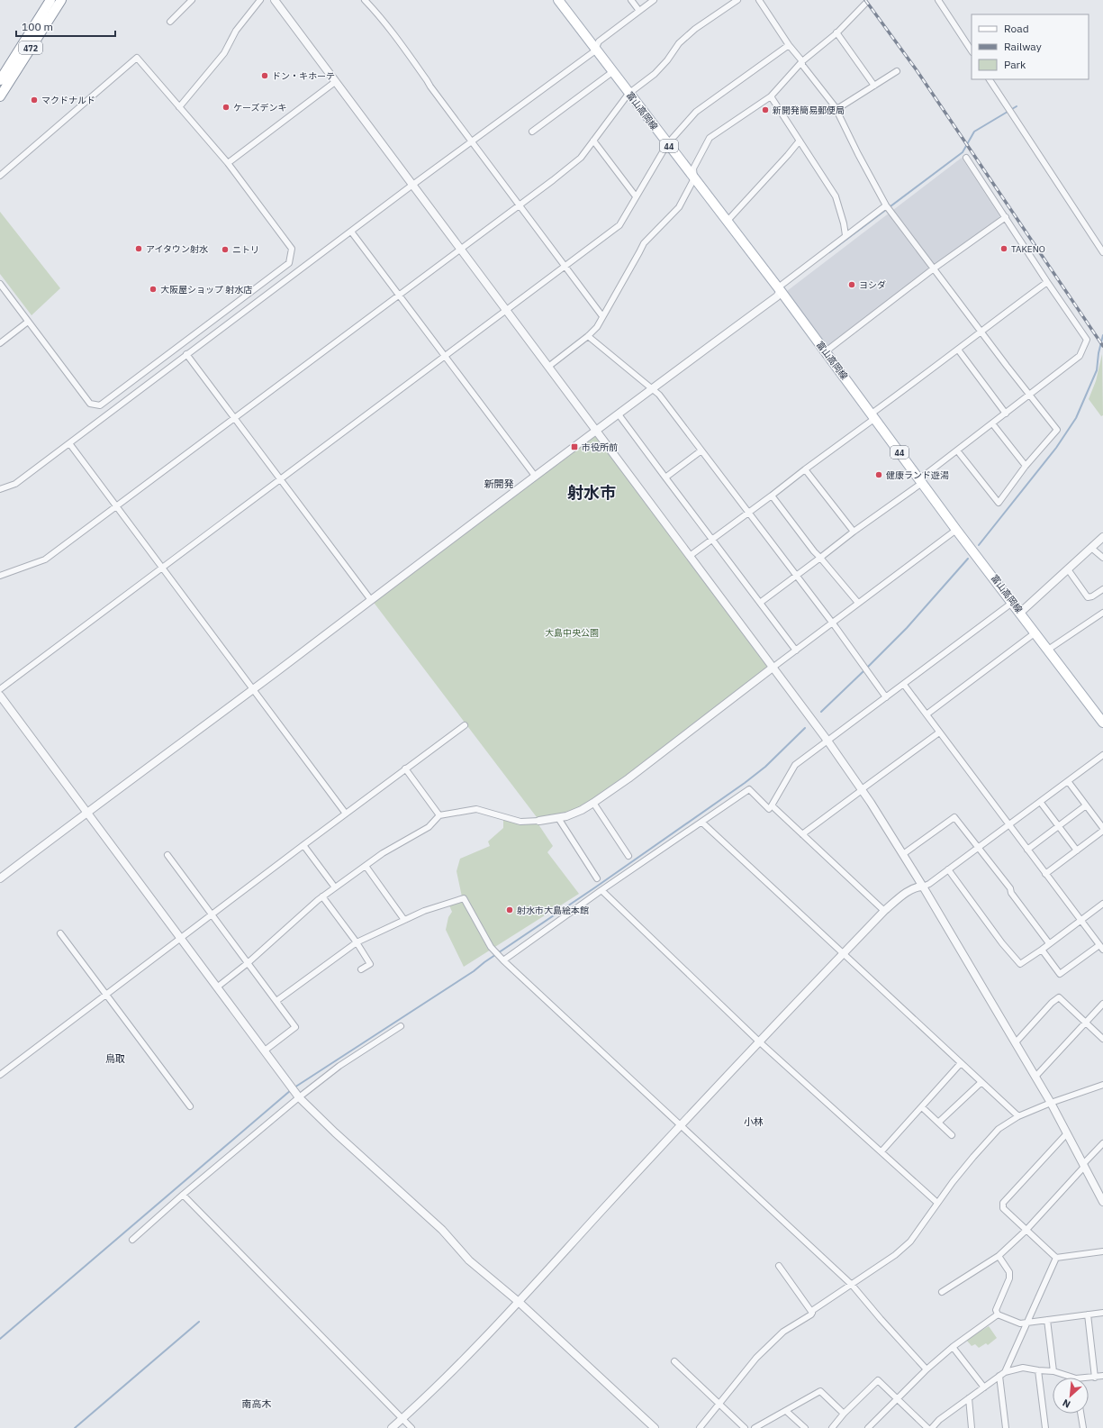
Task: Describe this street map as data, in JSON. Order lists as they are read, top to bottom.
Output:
{
  "streets": {
    "main road": ["472", "富山高岡線", "44"]
  },
  "districts": [
    "新開発",
    "射水市",
    "鳥取",
    "小林",
    "南高木"
  ],
  "parks": ["大島中央公園"],
  "places": {
    "other": [
      "ドン・キホーテ",
      "マクドナルド",
      "ケーズデンキ",
      "新開発簡易郵便局",
      "アイタウン射水",
      "TAKENO",
      "ニトリ",
      "ヨシダ",
      "大阪屋ショップ 射水店",
      "健康ランド遊湯",
      "射水市大島絵本館"
    ],
    "transit": ["市役所前"]
  },
  "legend": ["Road", "Railway", "Park"],
  "scale_bar": "100 m",
  "north": "bottom left"
}
